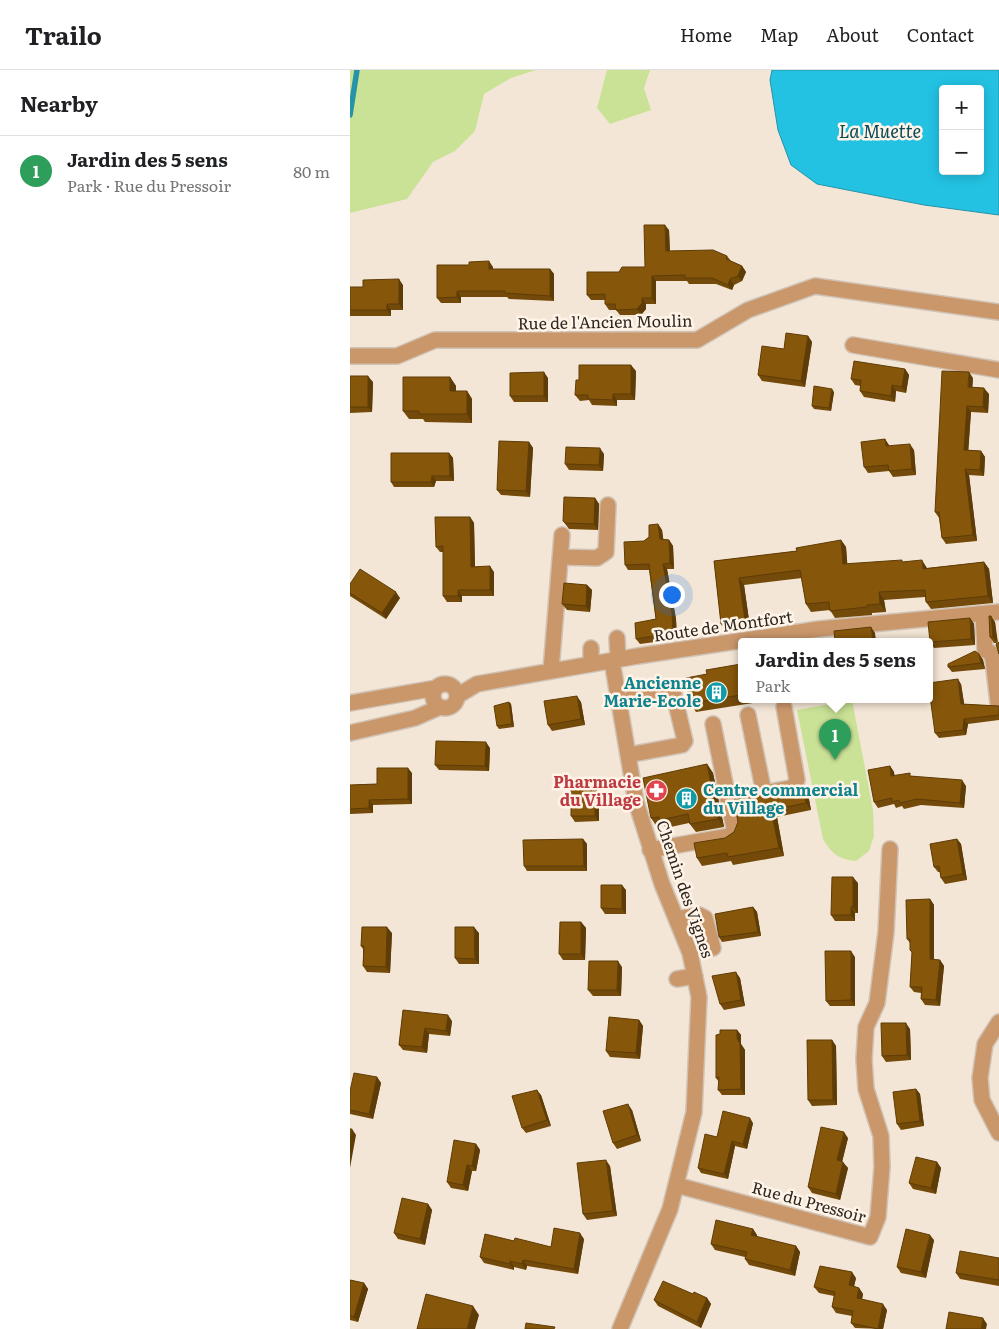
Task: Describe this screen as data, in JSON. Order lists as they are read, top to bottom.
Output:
{
  "streets": {
    "street": [
      "Rue de l'Ancien Moulin",
      "Route de Montfort",
      "Chemin des Vignes",
      "Rue du Pressoir"
    ]
  },
  "crossings": [
    ["Route de Montfort", "Chemin des Vignes"],
    ["Chemin des Vignes", "Rue du Pressoir"]
  ],
  "water": ["La Muette"],
  "places": {
    "building": ["Ancienne Marie-Ecole", "Centre commercial du Village"],
    "pharmacy": ["Pharmacie du Village"]
  },
  "page": {
    "header": "Trailo",
    "nav": [
      "Home",
      "Map",
      "About",
      "Contact"
    ],
    "heading": "Nearby",
    "map_buttons": ["+", "−"],
    "list": [
      {
        "mark": "1",
        "name": "Jardin des 5 sens",
        "note": "Park · Rue du Pressoir",
        "value": "80 m"
      }
    ],
    "popup": ["Jardin des 5 sens", "Park"],
    "pins": "1"
  }
}
